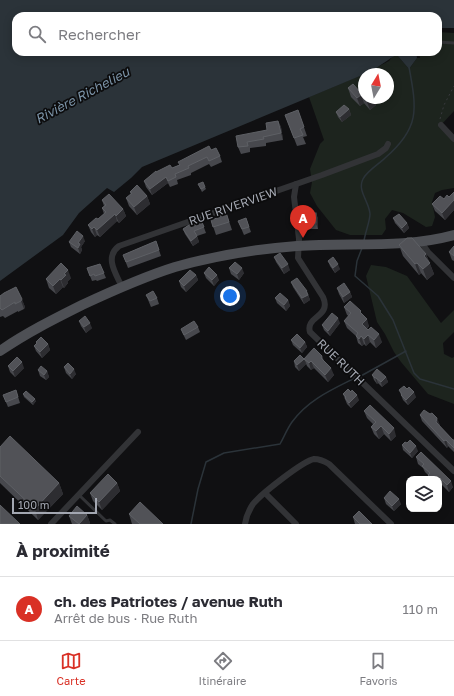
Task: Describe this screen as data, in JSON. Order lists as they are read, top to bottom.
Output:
{
  "streets": {
    "street": ["RUE RIVERVIEW", "RUE RUTH"]
  },
  "crossings": [
    ["RUE RIVERVIEW", "RUE RUTH"]
  ],
  "water": ["Rivière Richelieu"],
  "scale_bar": "100 m",
  "north": "top",
  "page": {
    "search": "Rechercher",
    "pins": "A",
    "scale": "100 m",
    "heading": "À proximité",
    "list": [
      {
        "mark": "A",
        "name": "ch. des Patriotes / avenue Ruth",
        "note": "Arrêt de bus · Rue Ruth",
        "value": "110 m"
      }
    ],
    "nav": ["Carte", "Itinéraire", "Favoris"]
  }
}
